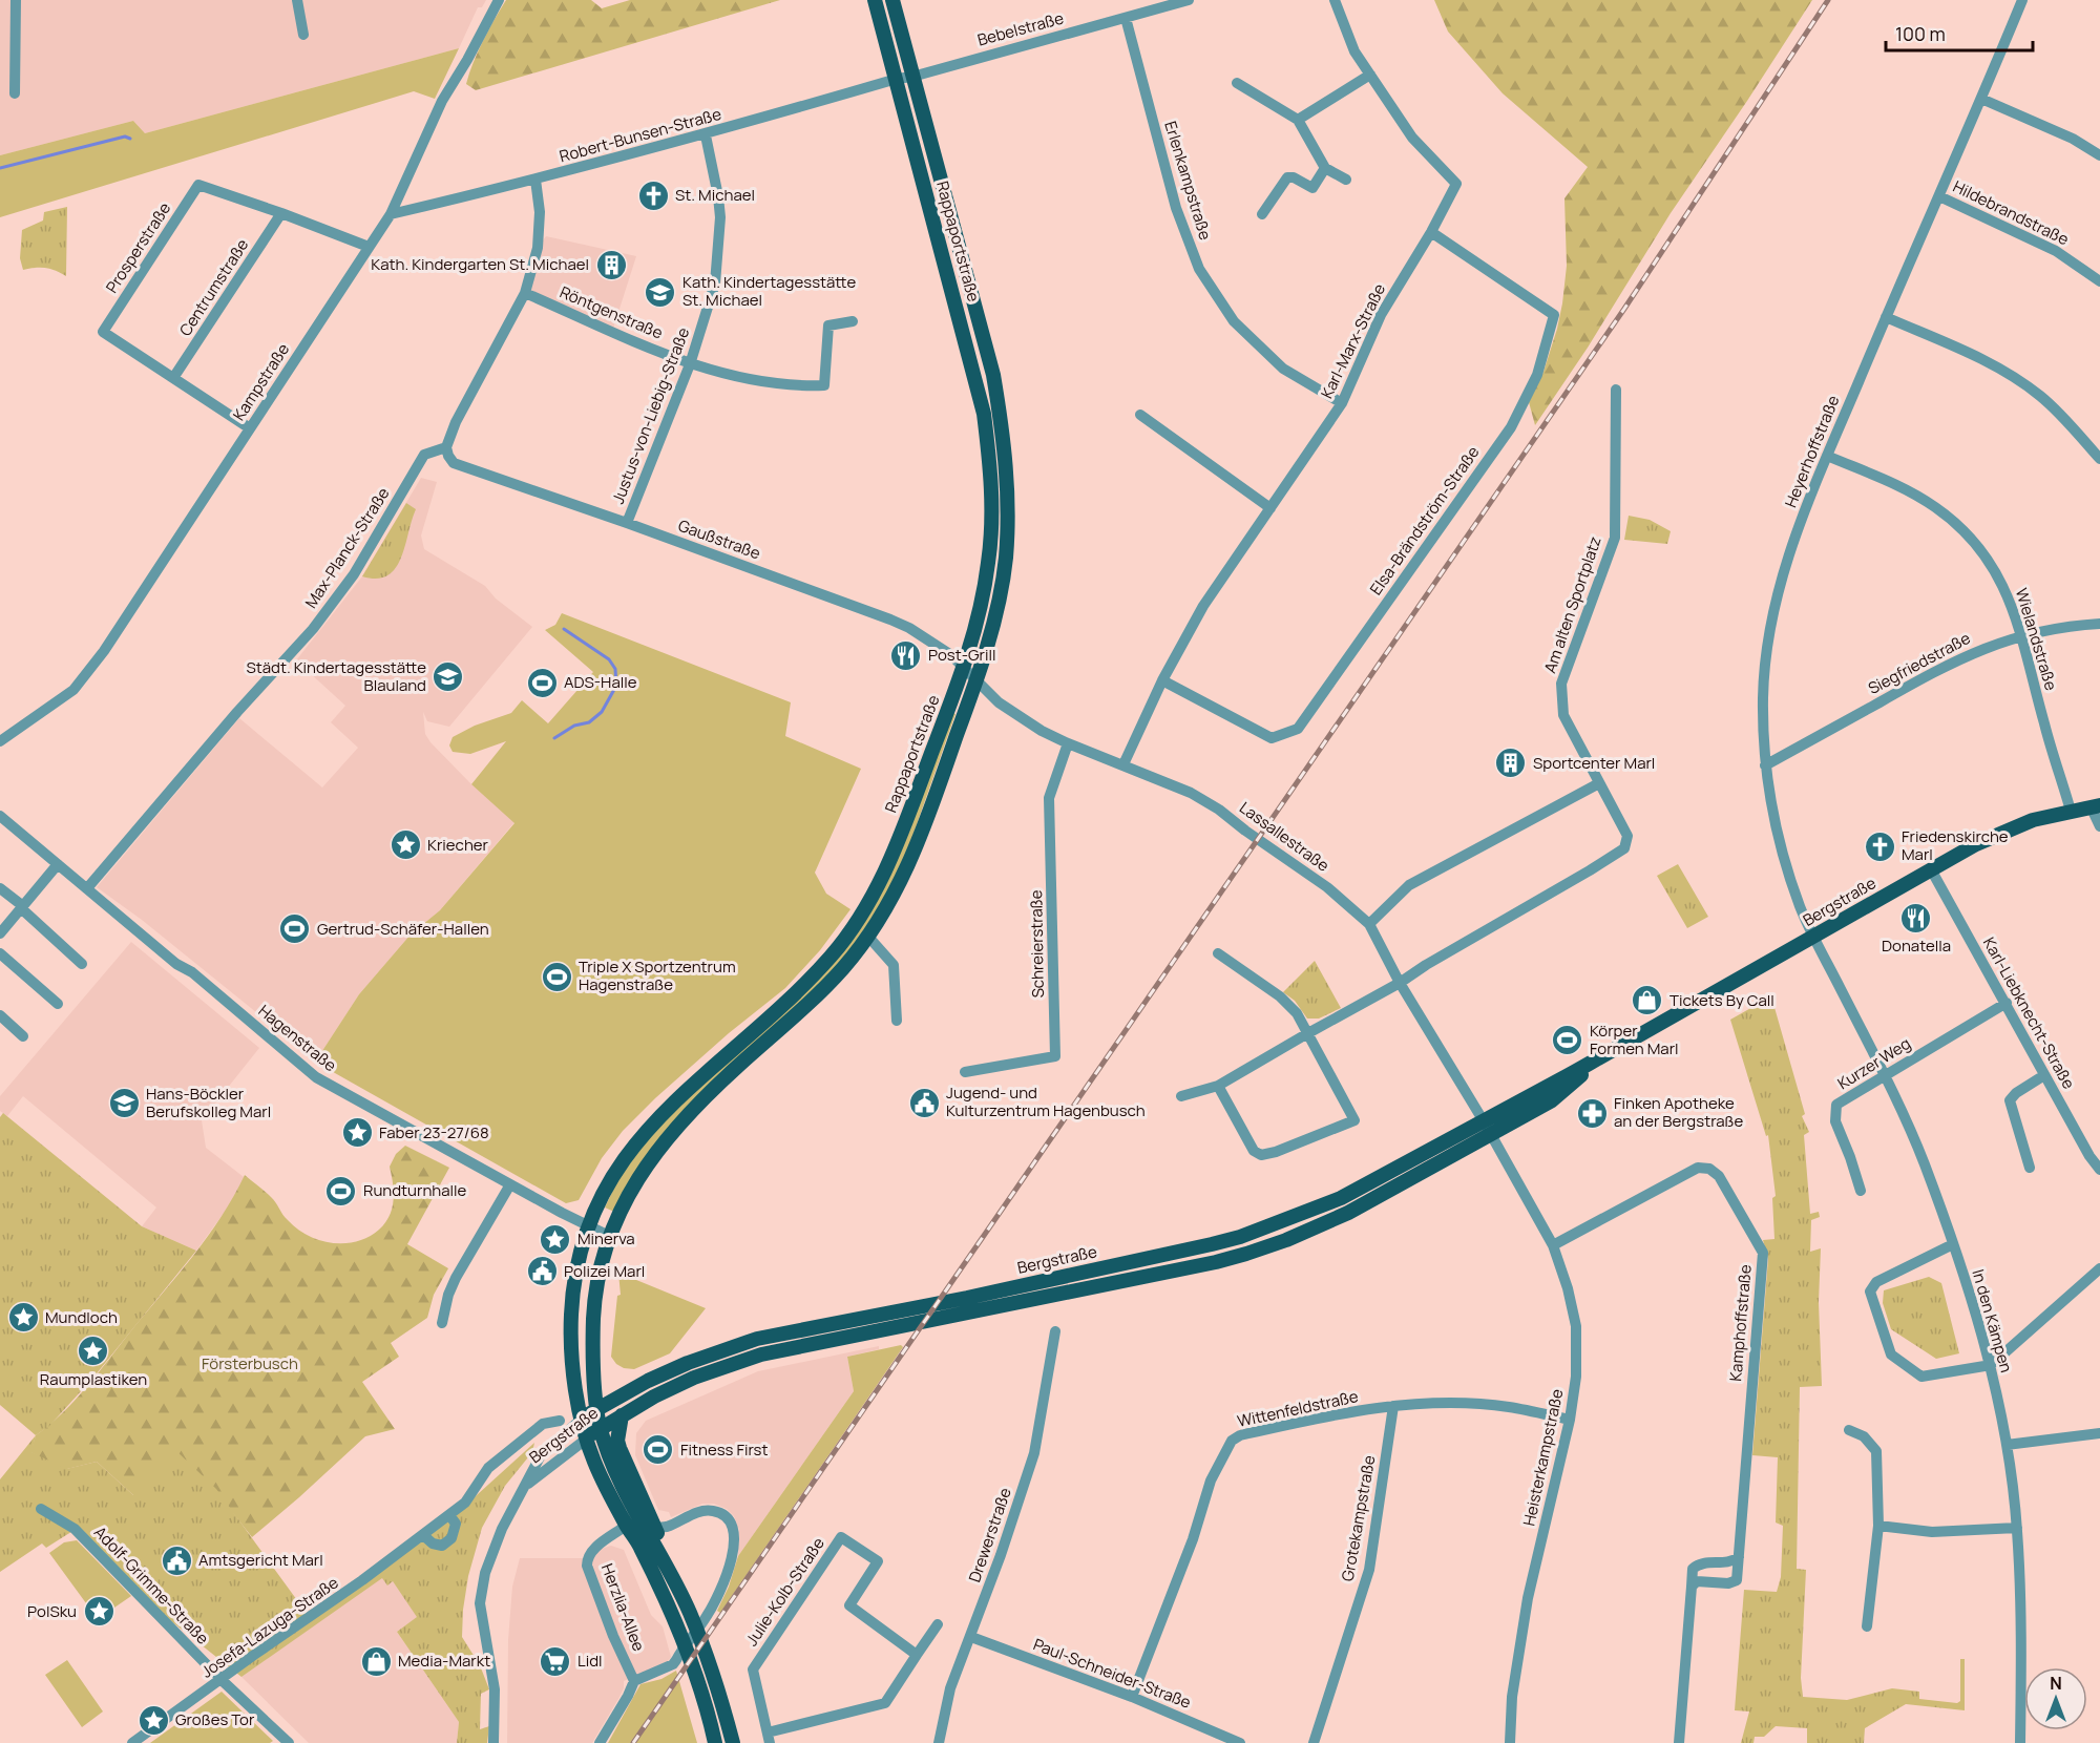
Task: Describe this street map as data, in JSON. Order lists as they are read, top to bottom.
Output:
{
  "streets": {
    "main road": ["Rappaportstraße", "Bergstraße"],
    "street": [
      "Bebelstraße",
      "Robert-Bunsen-Straße",
      "Erlenkampstraße",
      "Hildebrandstraße",
      "Prosperstraße",
      "Centrumstraße",
      "Röntgenstraße",
      "Karl-Marx-Straße",
      "Kampstraße",
      "Justus-von-Liebig-Straße",
      "Heyerhoffstraße",
      "Elsa-Brändström-Straße",
      "Gaußstraße",
      "Max-Planck-Straße",
      "Am alten Sportplatz",
      "Wielandstraße",
      "Siegfriedstraße",
      "Lassallestraße",
      "Schreierstraße",
      "Karl-Liebknecht-Straße",
      "Hagenstraße",
      "Kurzer Weg",
      "In den Kämpen",
      "Kamphoffstraße",
      "Wittenfeldstraße",
      "Heisterkampstraße",
      "Grotekampstraße",
      "Drewerstraße",
      "Adolf-Grimme-Straße",
      "Julie-Kolb-Straße",
      "Herzlia-Allee",
      "Josefa-Lazuga-Straße",
      "Paul-Schneider-Straße"
    ]
  },
  "crossings": [
    ["Bebelstraße", "Robert-Bunsen-Straße"],
    ["Bebelstraße", "Erlenkampstraße"],
    ["Bebelstraße", "Rappaportstraße"],
    ["Robert-Bunsen-Straße", "Rappaportstraße"],
    ["Robert-Bunsen-Straße", "Kampstraße"],
    ["Robert-Bunsen-Straße", "Justus-von-Liebig-Straße"],
    ["Erlenkampstraße", "Karl-Marx-Straße"],
    ["Hildebrandstraße", "Heyerhoffstraße"],
    ["Rappaportstraße", "Gaußstraße"],
    ["Rappaportstraße", "Lassallestraße"],
    ["Rappaportstraße", "Bergstraße"],
    ["Rappaportstraße", "Hagenstraße"],
    ["Prosperstraße", "Centrumstraße"],
    ["Prosperstraße", "Kampstraße"],
    ["Röntgenstraße", "Justus-von-Liebig-Straße"],
    ["Karl-Marx-Straße", "Elsa-Brändström-Straße"],
    ["Karl-Marx-Straße", "Lassallestraße"],
    ["Justus-von-Liebig-Straße", "Gaußstraße"],
    ["Heyerhoffstraße", "Wielandstraße"],
    ["Heyerhoffstraße", "Siegfriedstraße"],
    ["Heyerhoffstraße", "Bergstraße"],
    ["Heyerhoffstraße", "In den Kämpen"],
    ["Gaußstraße", "Max-Planck-Straße"],
    ["Gaußstraße", "Lassallestraße"],
    ["Max-Planck-Straße", "Hagenstraße"],
    ["Am alten Sportplatz", "Lassallestraße"],
    ["Wielandstraße", "Siegfriedstraße"],
    ["Wielandstraße", "Bergstraße"],
    ["Lassallestraße", "Bergstraße"],
    ["Lassallestraße", "Schreierstraße"],
    ["Lassallestraße", "Heisterkampstraße"],
    ["Bergstraße", "Karl-Liebknecht-Straße"],
    ["Bergstraße", "In den Kämpen"],
    ["Bergstraße", "Heisterkampstraße"],
    ["Karl-Liebknecht-Straße", "Kurzer Weg"],
    ["Kurzer Weg", "In den Kämpen"],
    ["Kamphoffstraße", "Heisterkampstraße"],
    ["Wittenfeldstraße", "Heisterkampstraße"],
    ["Wittenfeldstraße", "Grotekampstraße"],
    ["Wittenfeldstraße", "Paul-Schneider-Straße"],
    ["Drewerstraße", "Paul-Schneider-Straße"],
    ["Adolf-Grimme-Straße", "Josefa-Lazuga-Straße"]
  ],
  "parks": ["Försterbusch"],
  "places": {
    "church": ["St. Michael", "Friedenskirche Marl"],
    "building": ["Kath. Kindergarten St. Michael", "Sportcenter Marl"],
    "school or university": ["Kath. Kindertagesstätte St. Michael", "Städt. Kindertagesstätte Blauland", "Hans-Böckler Berufskolleg Marl"],
    "restaurant": ["Post-Grill", "Donatella"],
    "sports": [
      "ADS-Halle",
      "Gertrud-Schäfer-Hallen",
      "Triple X Sportzentrum Hagenstraße",
      "Körper Formen Marl",
      "Rundturnhalle",
      "Fitness First"
    ],
    "place": [
      "Kriecher",
      "Faber 23-27/68",
      "Minerva",
      "Mundloch",
      "Raumplastiken",
      "PolSku",
      "Großes Tor"
    ],
    "shop": ["Tickets By Call", "Media-Markt"],
    "public building": ["Jugend- und Kulturzentrum Hagenbusch", "Polizei Marl", "Amtsgericht Marl"],
    "pharmacy": ["Finken Apotheke an der Bergstraße"],
    "supermarket": ["Lidl"]
  },
  "scale_bar": "100 m",
  "north": "top"
}
